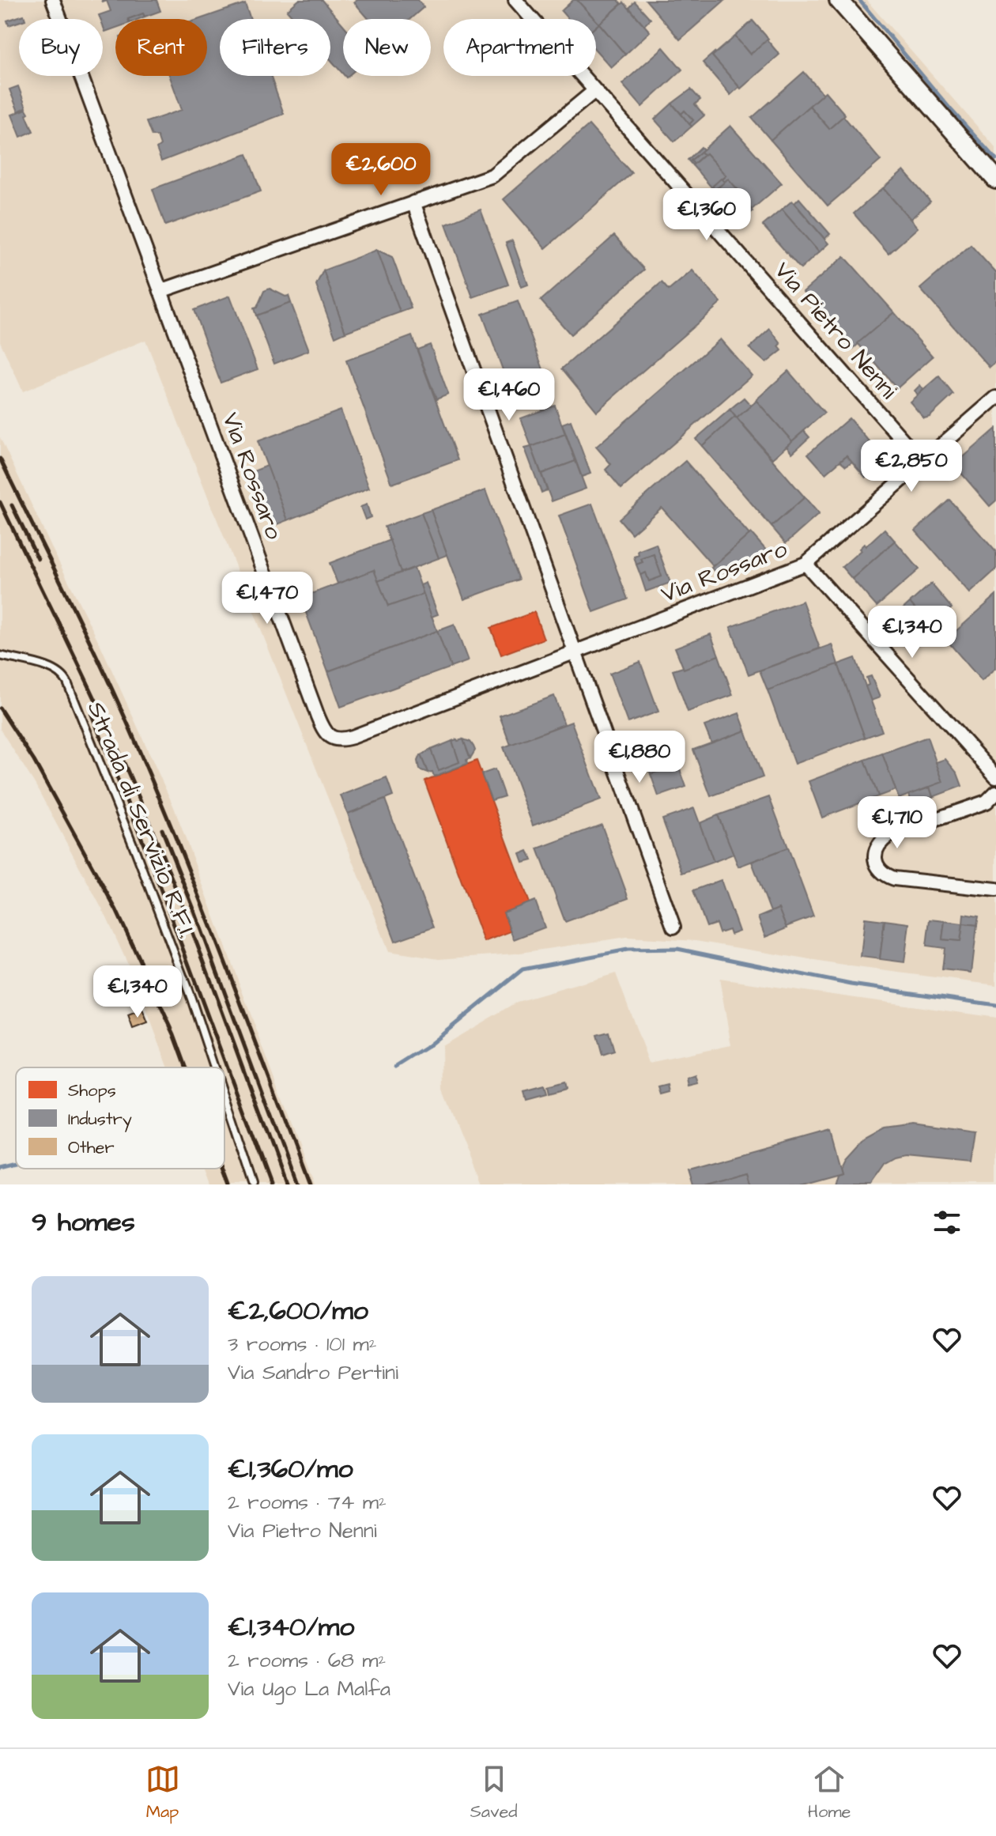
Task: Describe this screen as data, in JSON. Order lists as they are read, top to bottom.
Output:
{
  "streets": {
    "street": ["Via Pietro Nenni", "Via Rossaro"],
    "lane": ["Strada di Servizio R.F.I."]
  },
  "crossings": [
    ["Via Pietro Nenni", "Via Rossaro"]
  ],
  "legend": ["Shops", "Industry", "Other"],
  "page": {
    "chip": [
      "Buy",
      "Rent",
      "Filters",
      "New",
      "Apartment"
    ],
    "price": [
      "€2,600",
      "€1,360",
      "€1,460",
      "€2,850",
      "€1,470",
      "€1,340",
      "€1,880",
      "€1,710",
      "€1,340"
    ],
    "heading": "9 homes",
    "list": [
      {
        "name": "€2,600/mo",
        "note": "3 rooms · 101 m² · Via Sandro Pertini"
      },
      {
        "name": "€1,360/mo",
        "note": "2 rooms · 74 m² · Via Pietro Nenni"
      },
      {
        "name": "€1,340/mo",
        "note": "2 rooms · 68 m² · Via Ugo La Malfa"
      }
    ],
    "tabs": ["Map", "Saved", "Home"]
  }
}
